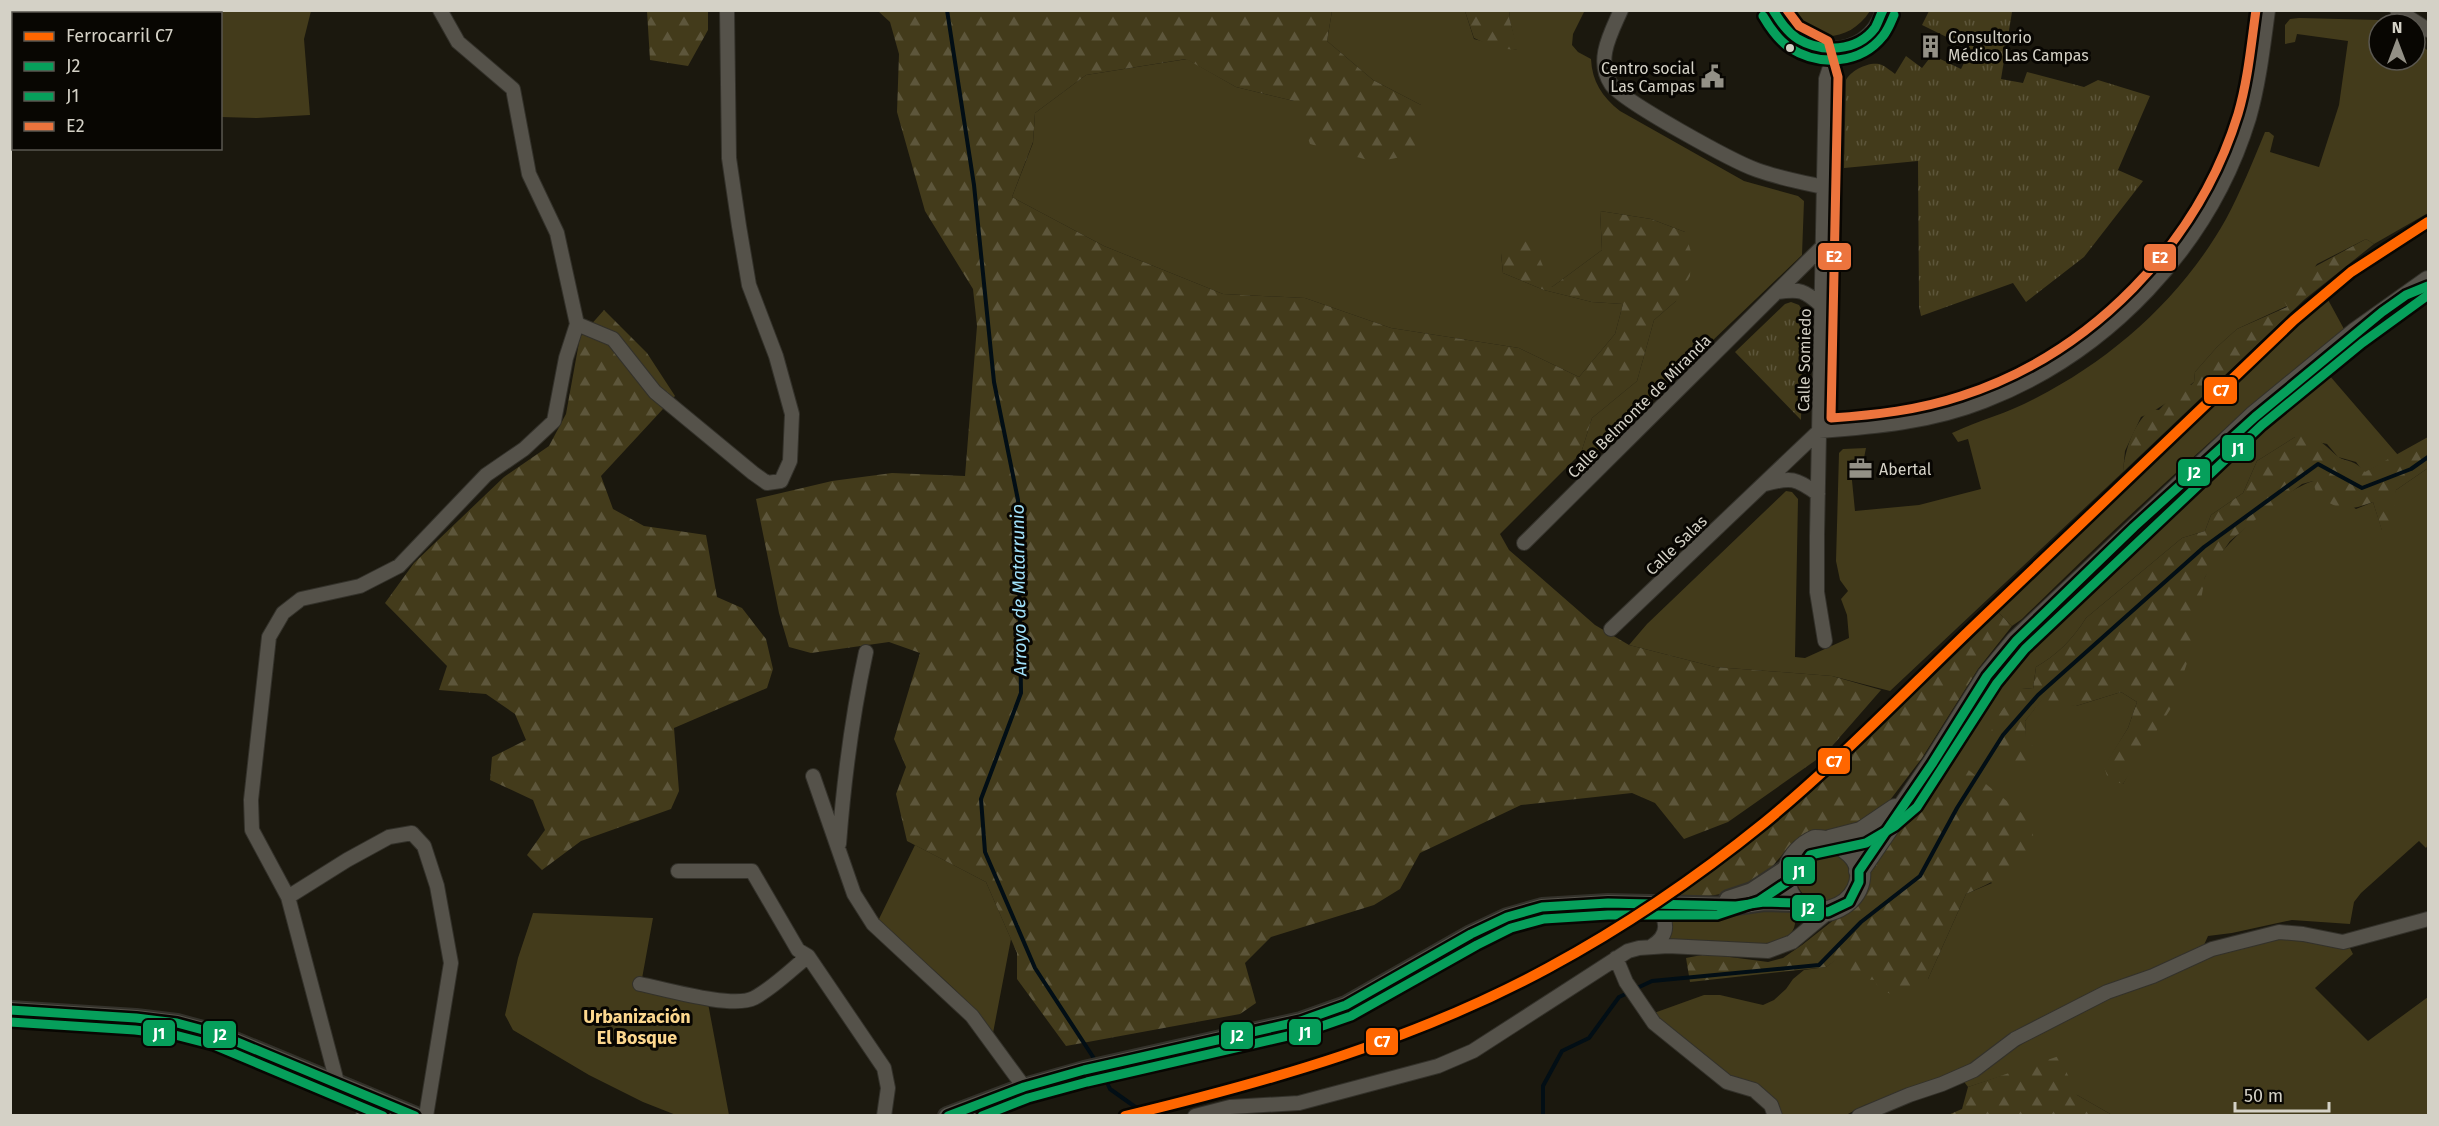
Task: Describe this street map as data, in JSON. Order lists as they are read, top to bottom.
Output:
{
  "streets": {
    "street": ["Calle Somiedo", "Calle Belmonte de Miranda", "Calle Salas"]
  },
  "crossings": [
    ["Calle Somiedo", "Calle Belmonte de Miranda"],
    ["Calle Somiedo", "Calle Salas"]
  ],
  "districts": ["Urbanización El Bosque"],
  "water": ["Arroyo de Matarrunio"],
  "places": {
    "building": ["Consultorio Médico Las Campas"],
    "public building": ["Centro social Las Campas"],
    "office": ["Abertal"]
  },
  "lines": [
    "transit line J2",
    "transit line E2",
    "transit line J1",
    "rail line C7"
  ],
  "legend": [
    "Ferrocarril C7",
    "J2",
    "J1",
    "E2"
  ],
  "scale_bar": "50 m",
  "north": "top"
}
